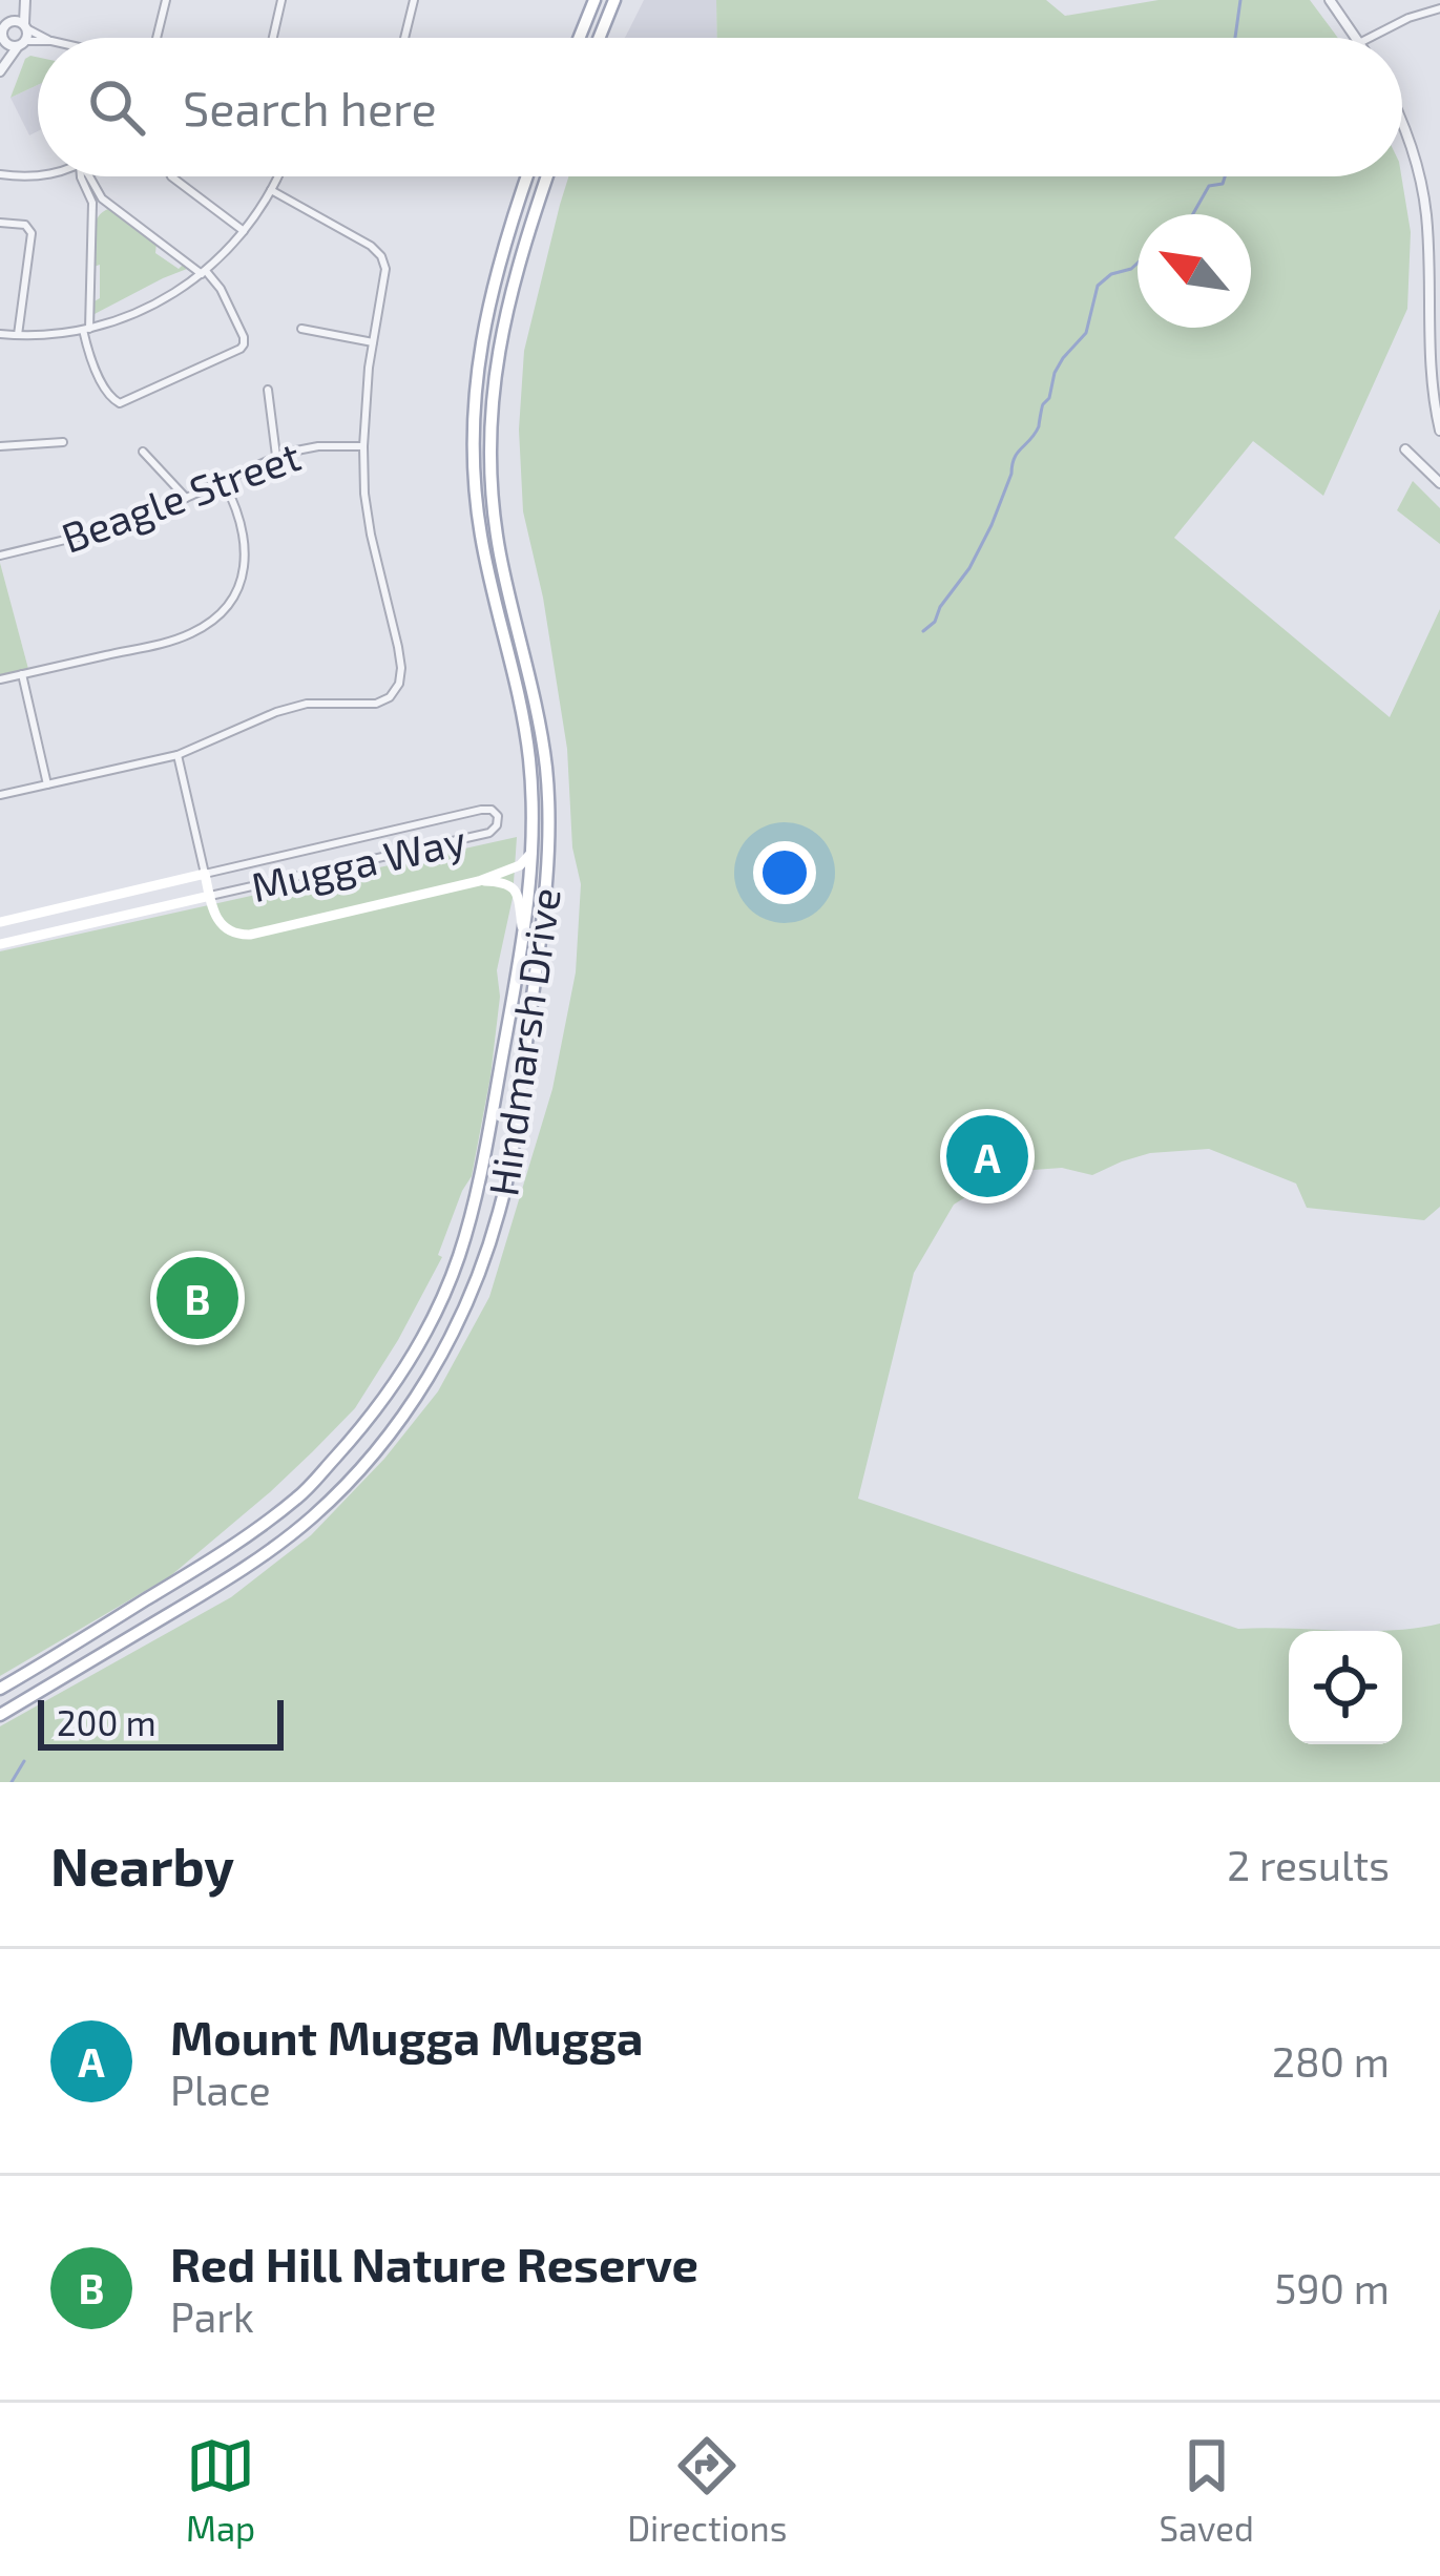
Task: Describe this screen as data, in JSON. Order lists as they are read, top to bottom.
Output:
{
  "streets": {
    "main road": ["Mugga Way", "Hindmarsh Drive"],
    "street": ["Beagle Street"]
  },
  "scale_bar": "200 m",
  "north": "top left",
  "page": {
    "search": "Search here",
    "pins": ["A", "B"],
    "scale": "200 m",
    "heading": ["Nearby", "2 results"],
    "list": [
      {
        "mark": "A",
        "name": "Mount Mugga Mugga",
        "note": "Place",
        "value": "280 m"
      },
      {
        "mark": "B",
        "name": "Red Hill Nature Reserve",
        "note": "Park",
        "value": "590 m"
      }
    ],
    "nav": ["Map", "Directions", "Saved"]
  }
}
